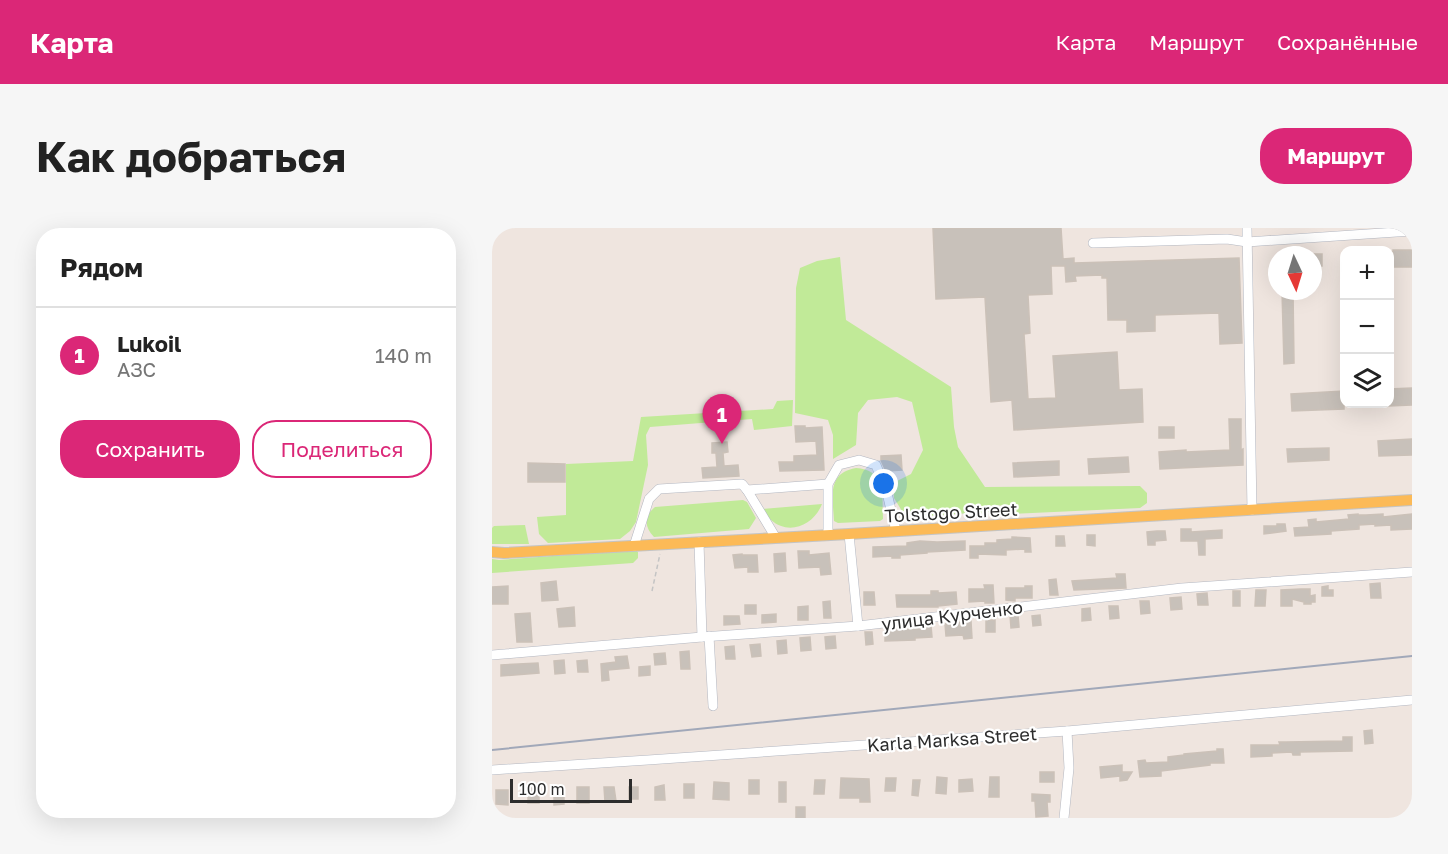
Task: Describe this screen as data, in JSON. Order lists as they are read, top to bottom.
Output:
{
  "streets": {
    "main road": ["Tolstogo Street"],
    "street": ["улица Курченко", "Karla Marksa Street"]
  },
  "scale_bar": "100 m",
  "north": "bottom",
  "page": {
    "header": "Карта",
    "nav": ["Карта", "Маршрут", "Сохранённые"],
    "buttons": [
      "Маршрут",
      ["Сохранить", "Поделиться"]
    ],
    "title": "Как добраться",
    "heading": "Рядом",
    "map_buttons": ["+", "−"],
    "list": [
      {
        "mark": "1",
        "name": "Lukoil",
        "note": "АЗС",
        "value": "140 m"
      }
    ],
    "pins": "1",
    "scale": "100 m"
  }
}
